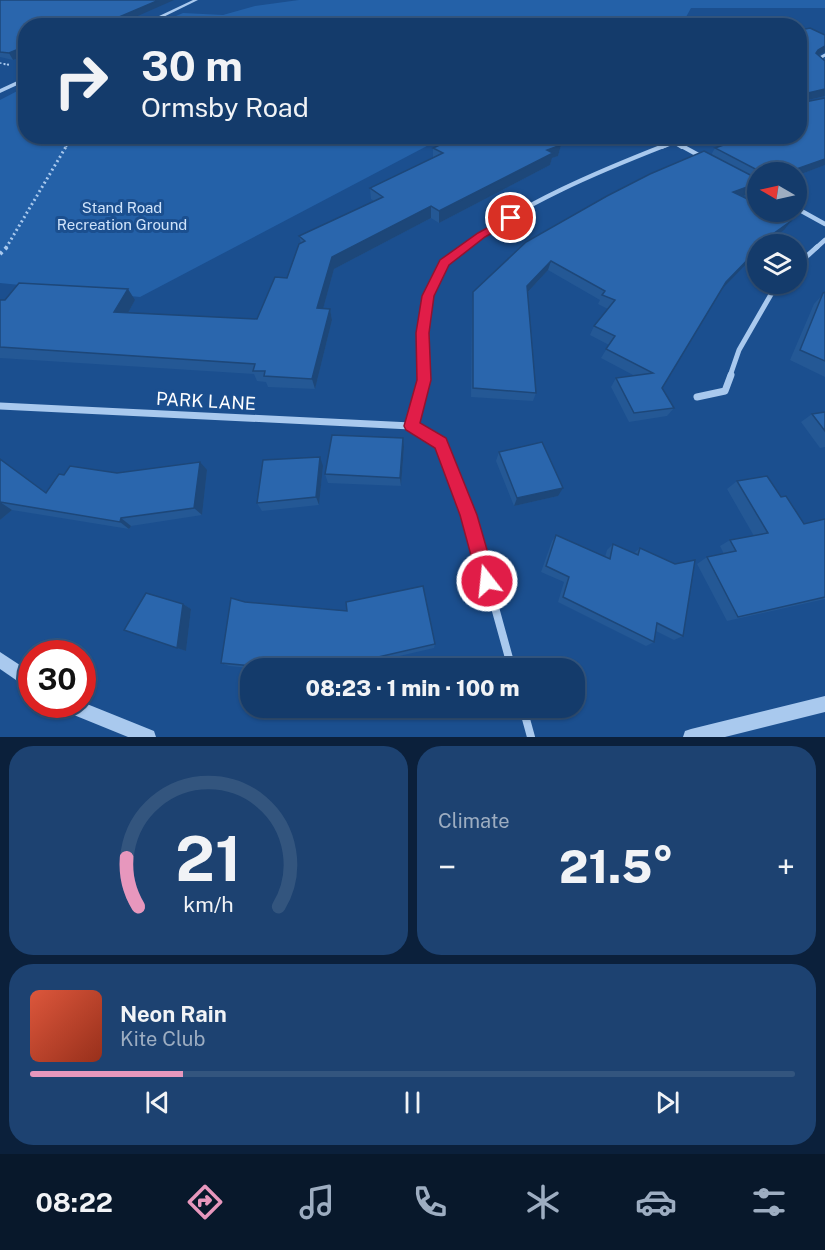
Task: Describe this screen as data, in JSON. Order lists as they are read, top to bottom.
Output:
{
  "streets": {
    "street": ["PARK LANE"]
  },
  "parks": ["Stand Road Recreation Ground"],
  "north": "left",
  "page": {
    "turn": ["30 m", "Ormsby Road"],
    "limit": "30",
    "trip": "08:23 · 1 min · 100 m",
    "tile": "Climate",
    "heat": ["−", "21.5°", "+"],
    "song": ["Neon Rain", "Kite Club"],
    "tabs": "08:22",
    "gauge": ["21", "km/h"]
  }
}
